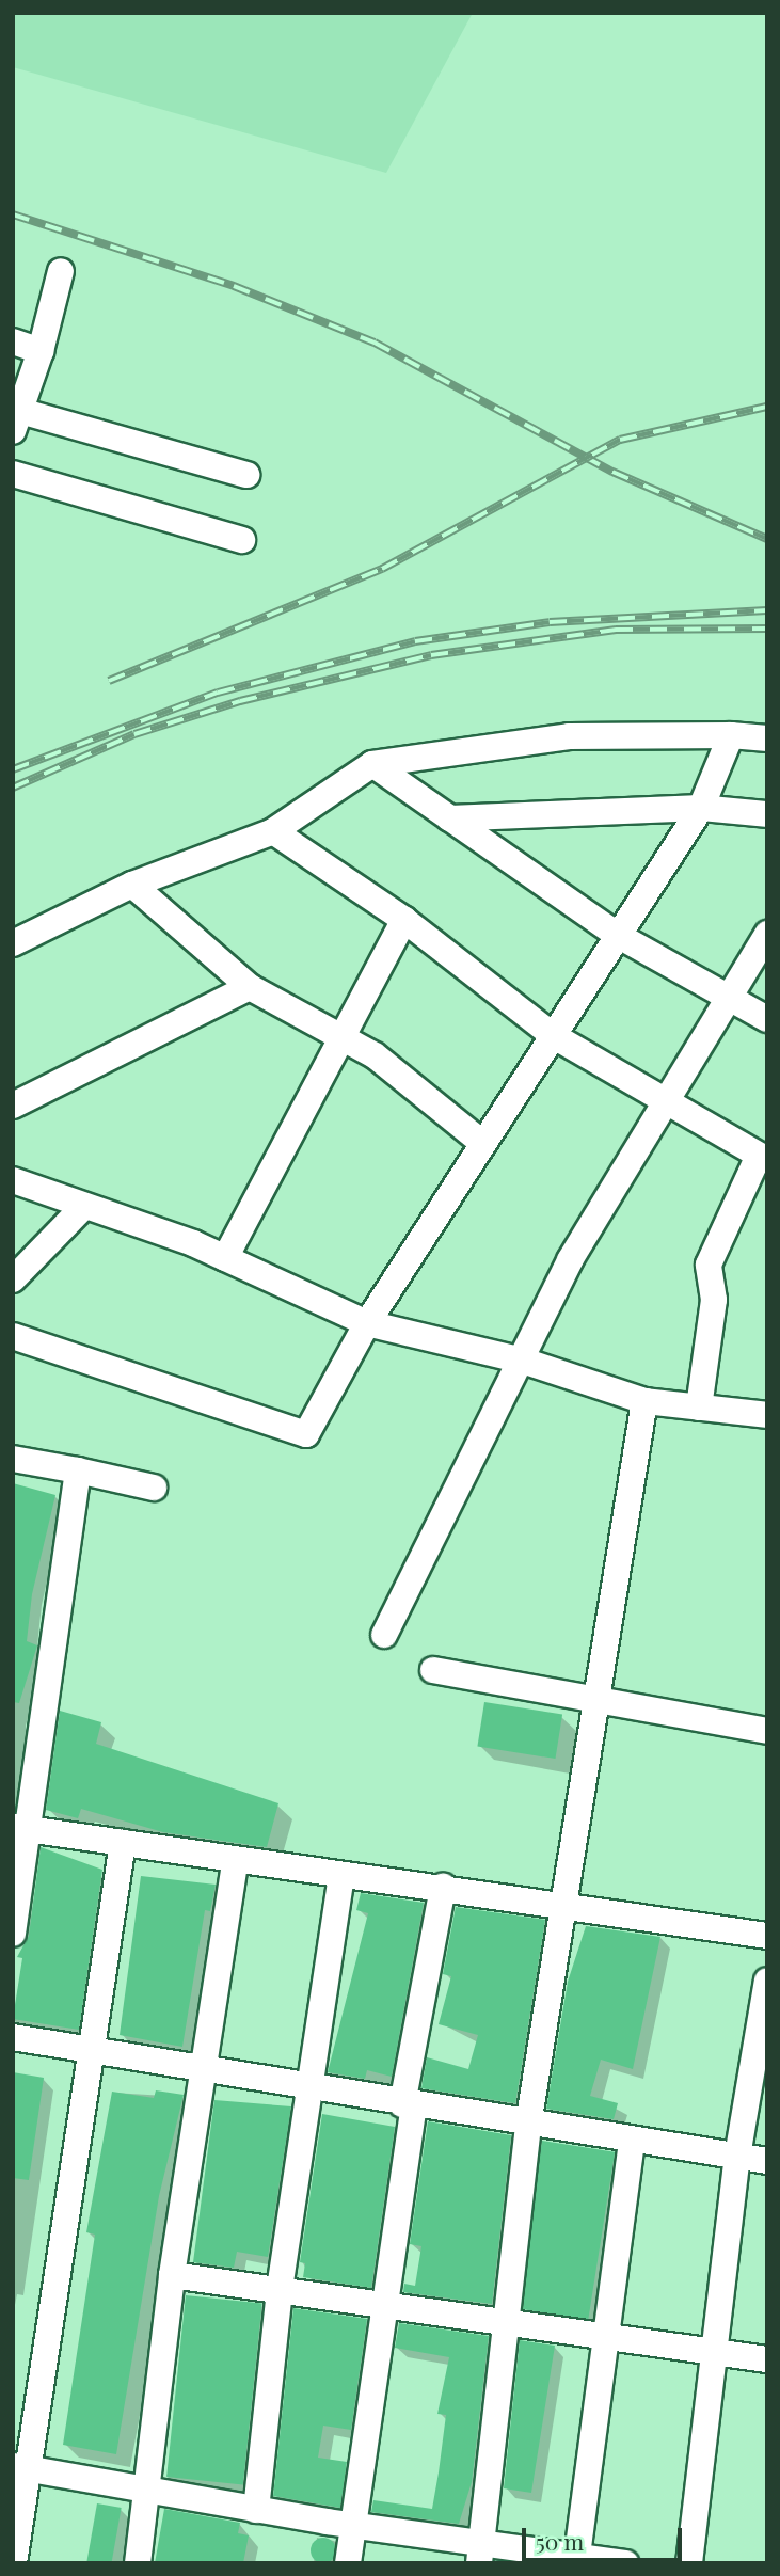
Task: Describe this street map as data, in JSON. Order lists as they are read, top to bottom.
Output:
{
  "scale_bar": "50 m"
}
